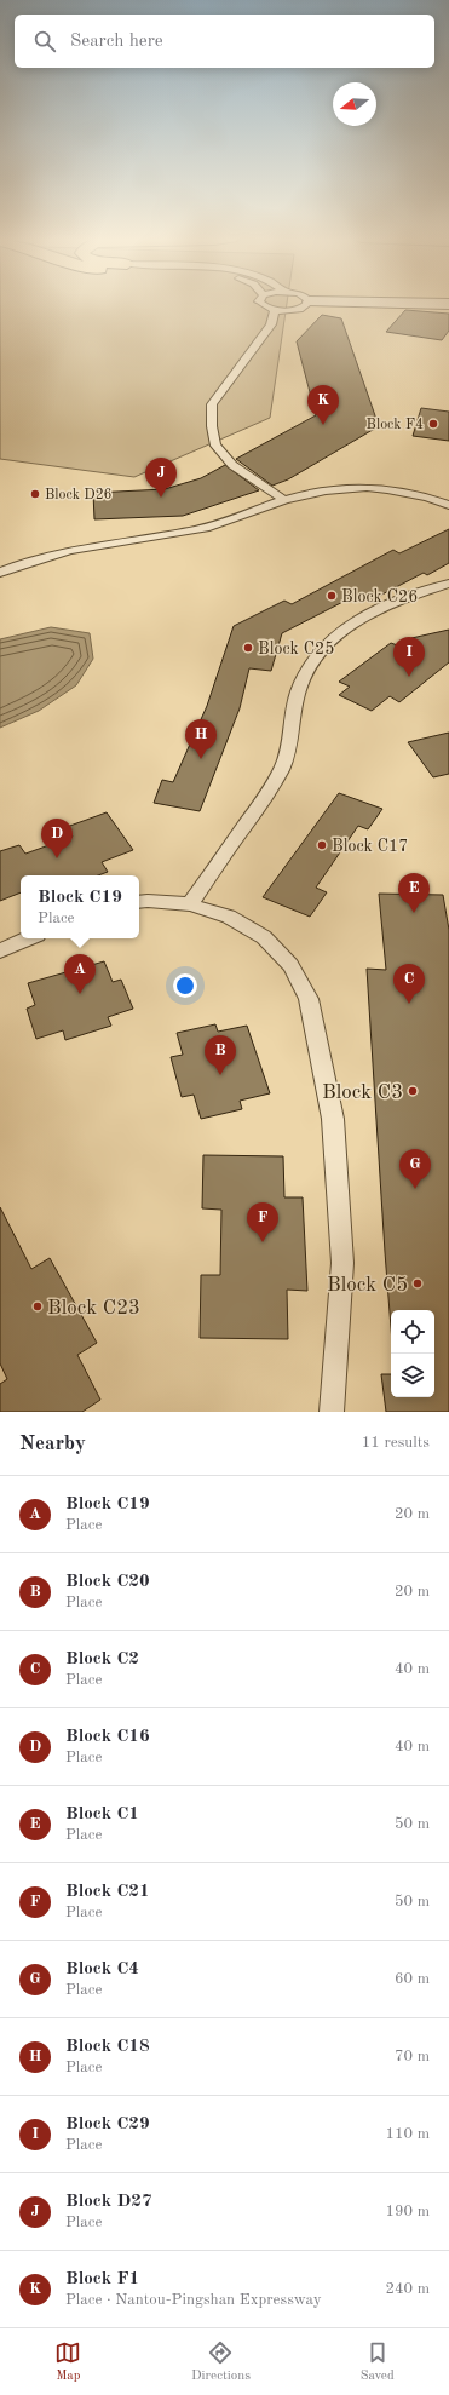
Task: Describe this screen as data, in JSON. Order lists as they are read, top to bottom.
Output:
{
  "places": [
    "Block F4",
    "Block D26",
    "Block C26",
    "Block C25",
    "Block C17",
    "Block C3",
    "Block C5",
    "Block C23"
  ],
  "north": "left",
  "page": {
    "search": "Search here",
    "pins": [
      "K",
      "J",
      "I",
      "H",
      "D",
      "E",
      "A",
      "C",
      "B",
      "G",
      "F"
    ],
    "popup": ["Block C19", "Place"],
    "heading": ["Nearby", "11 results"],
    "list": [
      {
        "mark": "A",
        "name": "Block C19",
        "note": "Place",
        "value": "20 m"
      },
      {
        "mark": "B",
        "name": "Block C20",
        "note": "Place",
        "value": "20 m"
      },
      {
        "mark": "C",
        "name": "Block C2",
        "note": "Place",
        "value": "40 m"
      },
      {
        "mark": "D",
        "name": "Block C16",
        "note": "Place",
        "value": "40 m"
      },
      {
        "mark": "E",
        "name": "Block C1",
        "note": "Place",
        "value": "50 m"
      },
      {
        "mark": "F",
        "name": "Block C21",
        "note": "Place",
        "value": "50 m"
      },
      {
        "mark": "G",
        "name": "Block C4",
        "note": "Place",
        "value": "60 m"
      },
      {
        "mark": "H",
        "name": "Block C18",
        "note": "Place",
        "value": "70 m"
      },
      {
        "mark": "I",
        "name": "Block C29",
        "note": "Place",
        "value": "110 m"
      },
      {
        "mark": "J",
        "name": "Block D27",
        "note": "Place",
        "value": "190 m"
      },
      {
        "mark": "K",
        "name": "Block F1",
        "note": "Place · Nantou-Pingshan Expressway",
        "value": "240 m"
      }
    ],
    "nav": ["Map", "Directions", "Saved"]
  }
}
